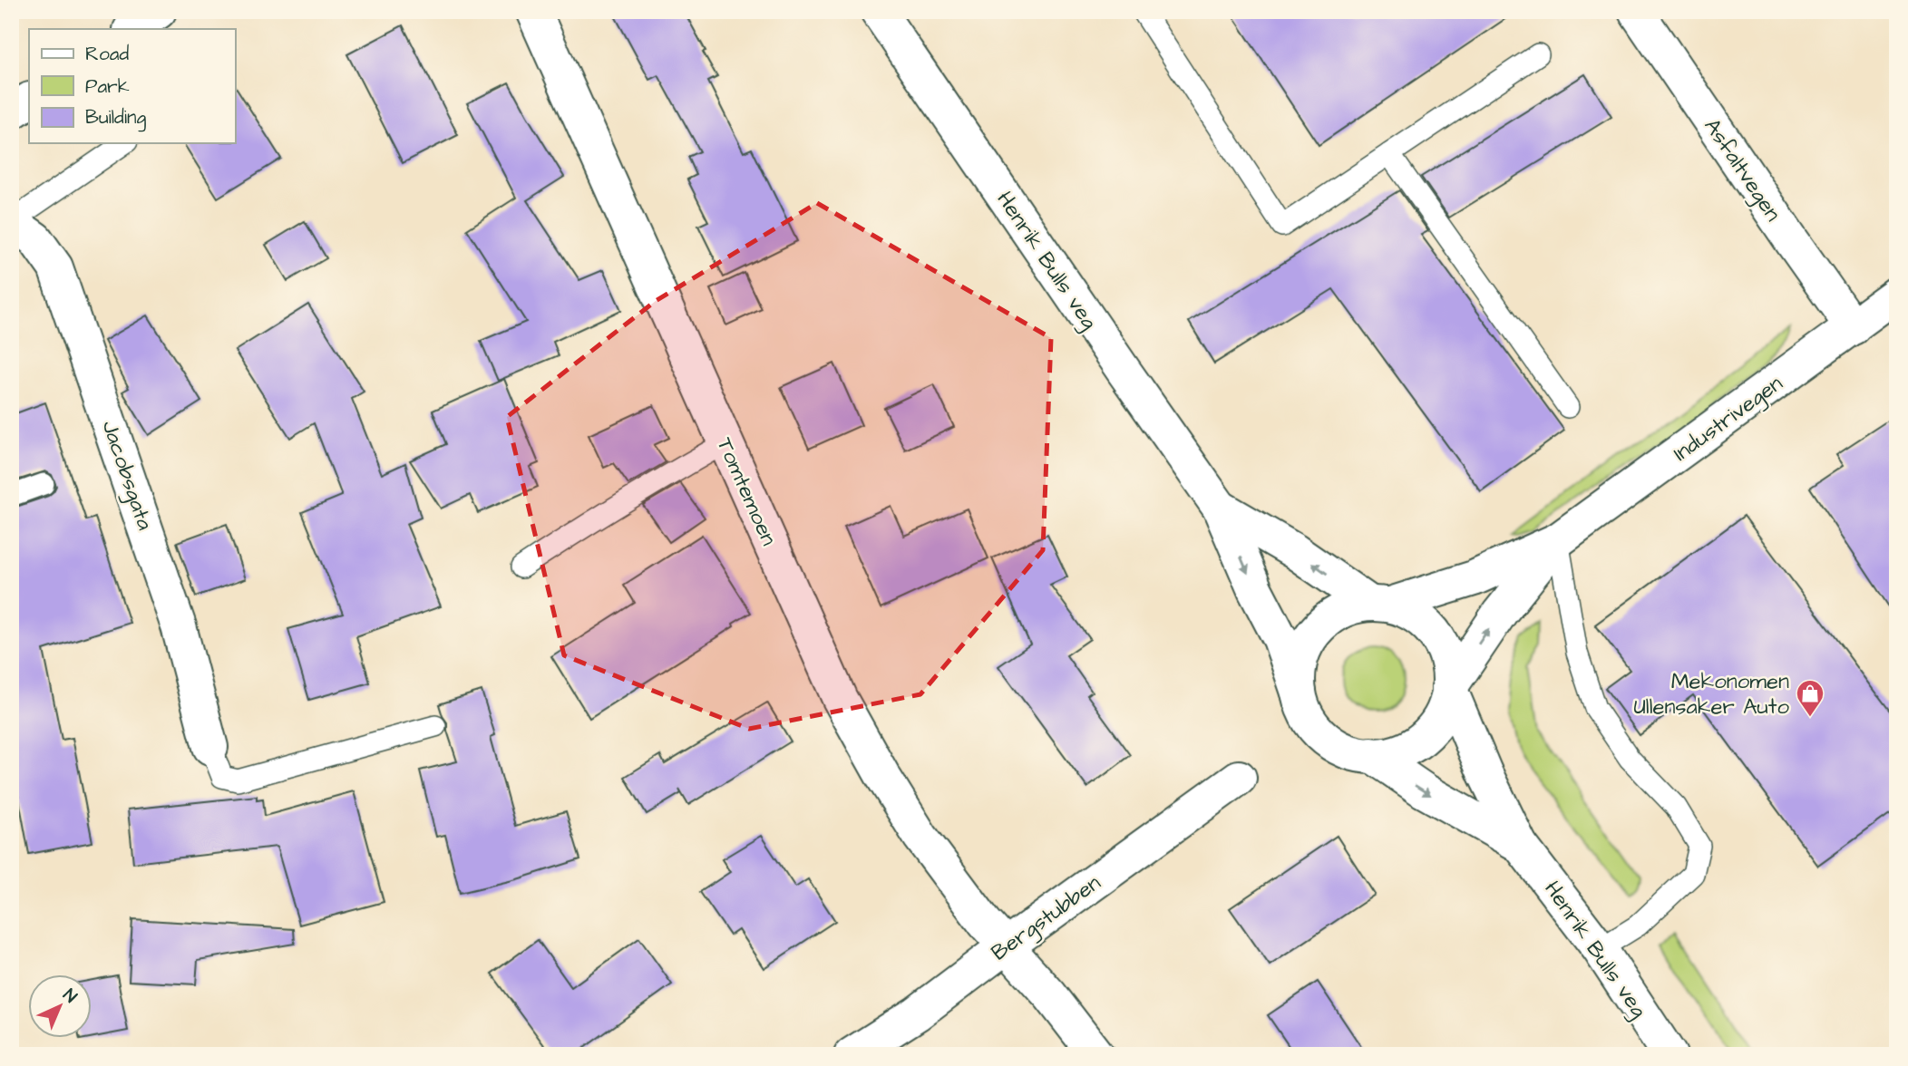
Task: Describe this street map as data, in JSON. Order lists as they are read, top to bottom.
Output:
{
  "streets": {
    "street": [
      "Asfaltvegen",
      "Henrik Bulls veg",
      "Industrivegen",
      "Jacobsgata",
      "Tomtemoen",
      "Bergstubben"
    ]
  },
  "crossings": [
    ["Asfaltvegen", "Industrivegen"],
    ["Henrik Bulls veg", "Industrivegen"],
    ["Tomtemoen", "Bergstubben"]
  ],
  "places": {
    "shop": ["Mekonomen Ullensaker Auto"]
  },
  "legend": ["Road", "Park", "Building"],
  "north": "top right"
}
